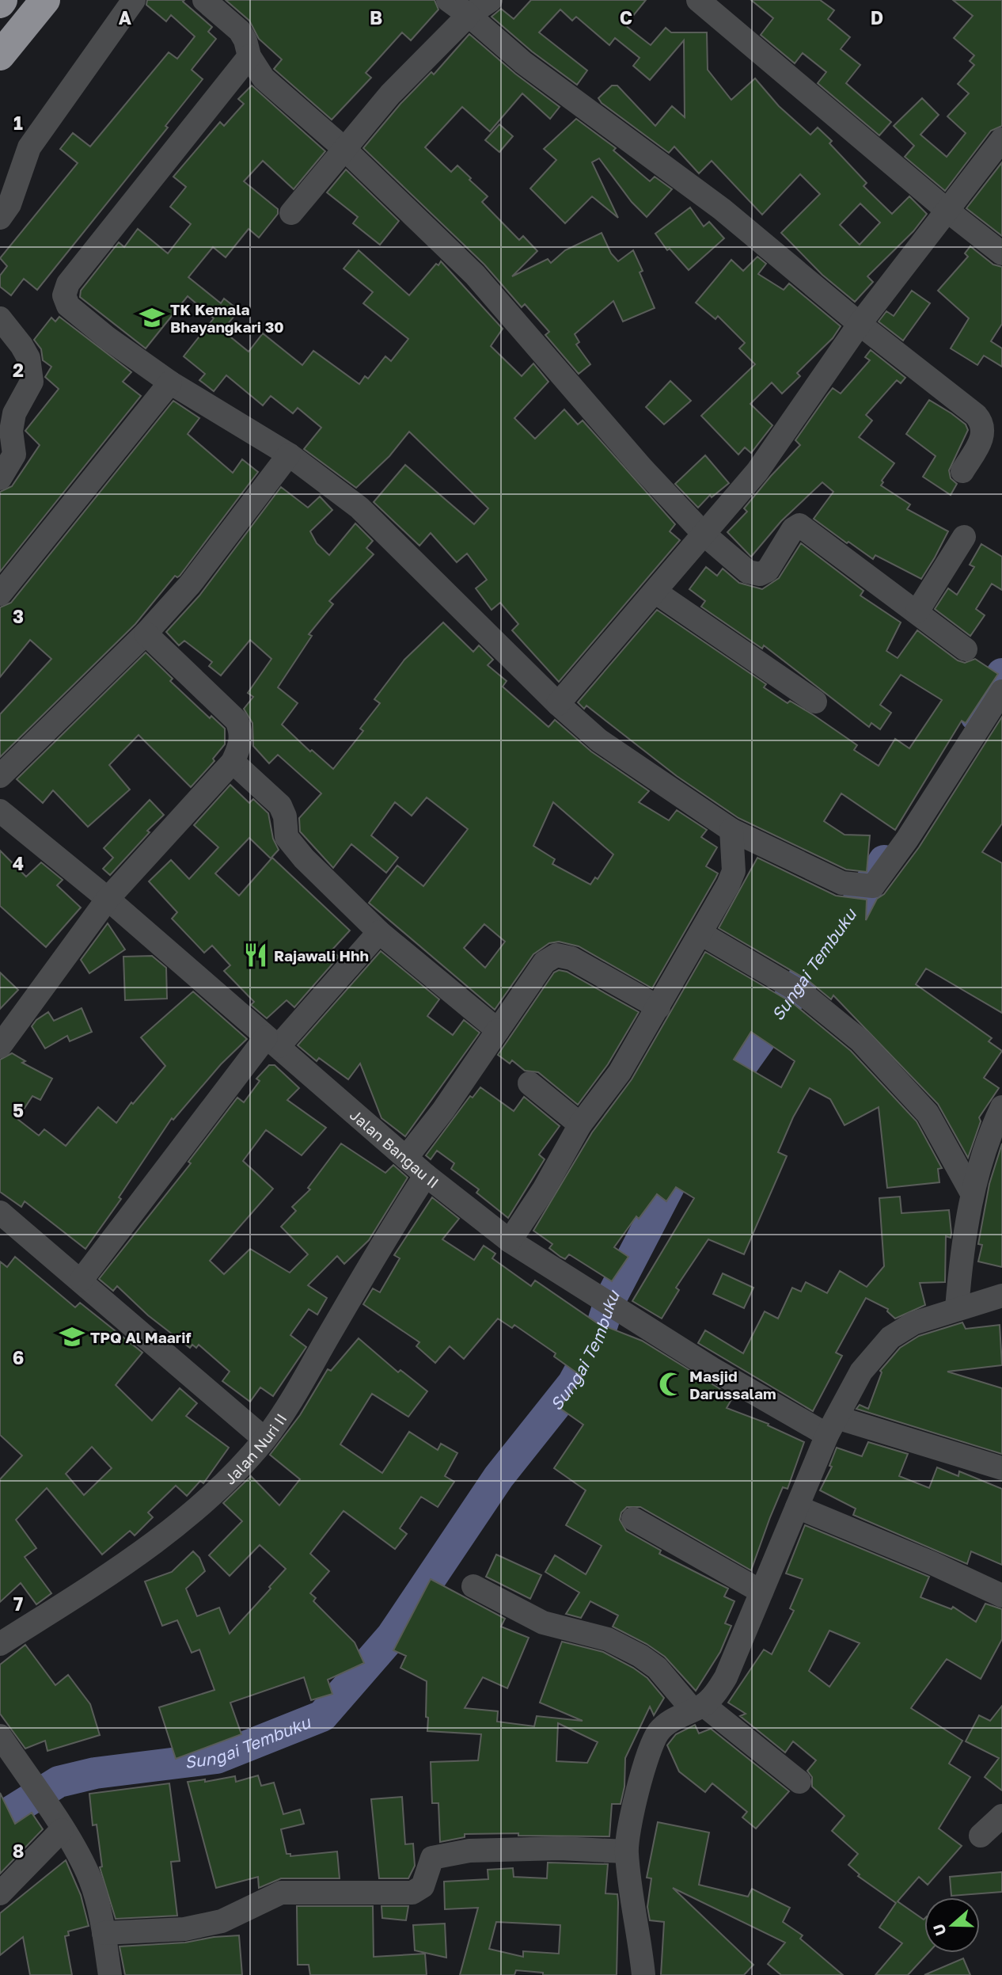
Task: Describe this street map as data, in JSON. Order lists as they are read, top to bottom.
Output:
{
  "streets": {
    "street": ["Jalan Bangau II", "Jalan Nuri II"]
  },
  "crossings": [
    ["Jalan Bangau II", "Jalan Nuri II"]
  ],
  "water": ["Sungai Tembuku"],
  "places": {
    "school or university": ["TK Kemala Bhayangkari 30", "TPQ Al Maarif"],
    "restaurant": ["Rajawali Hhh"],
    "mosque": ["Masjid Darussalam"]
  },
  "north": "left",
  "grid": {
    "columns": [
      "A",
      "B",
      "C",
      "D"
    ],
    "rows": [
      "1",
      "2",
      "3",
      "4",
      "5",
      "6",
      "7",
      "8"
    ]
  }
}
